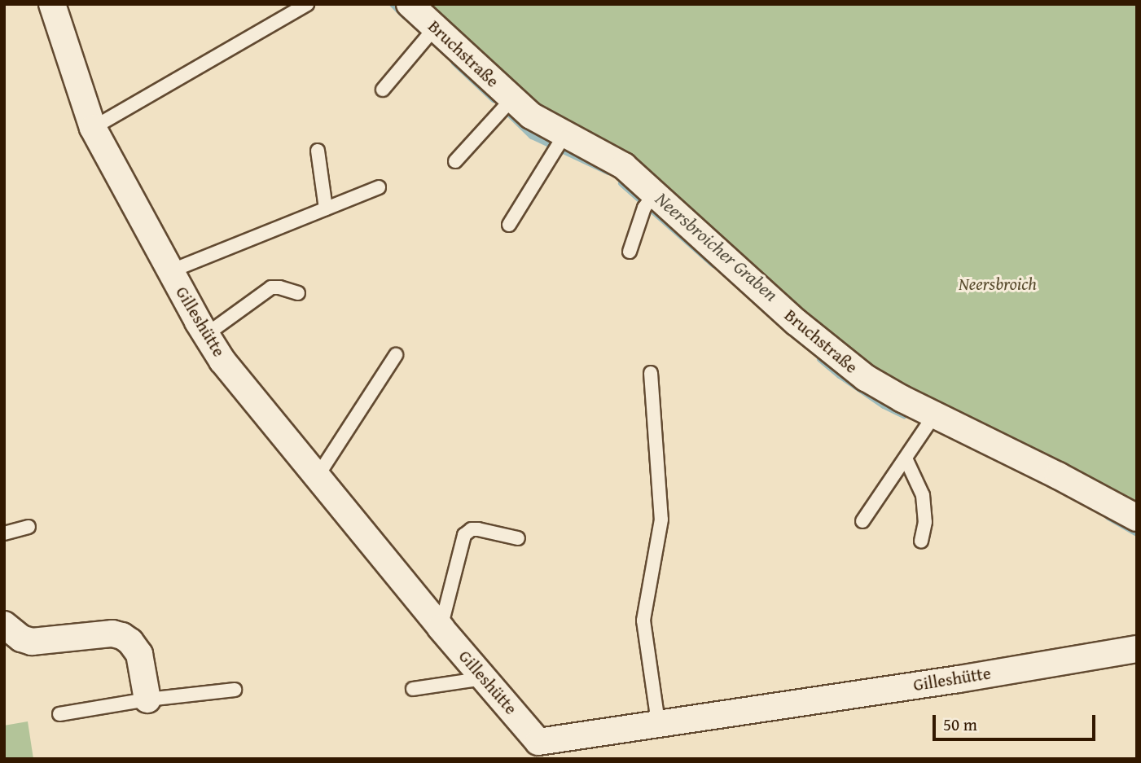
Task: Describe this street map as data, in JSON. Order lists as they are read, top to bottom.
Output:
{
  "streets": {
    "street": ["Bruchstraße", "Gilleshütte"]
  },
  "water": ["Neersbroicher Graben"],
  "parks": ["Neersbroich"],
  "scale_bar": "50 m"
}
